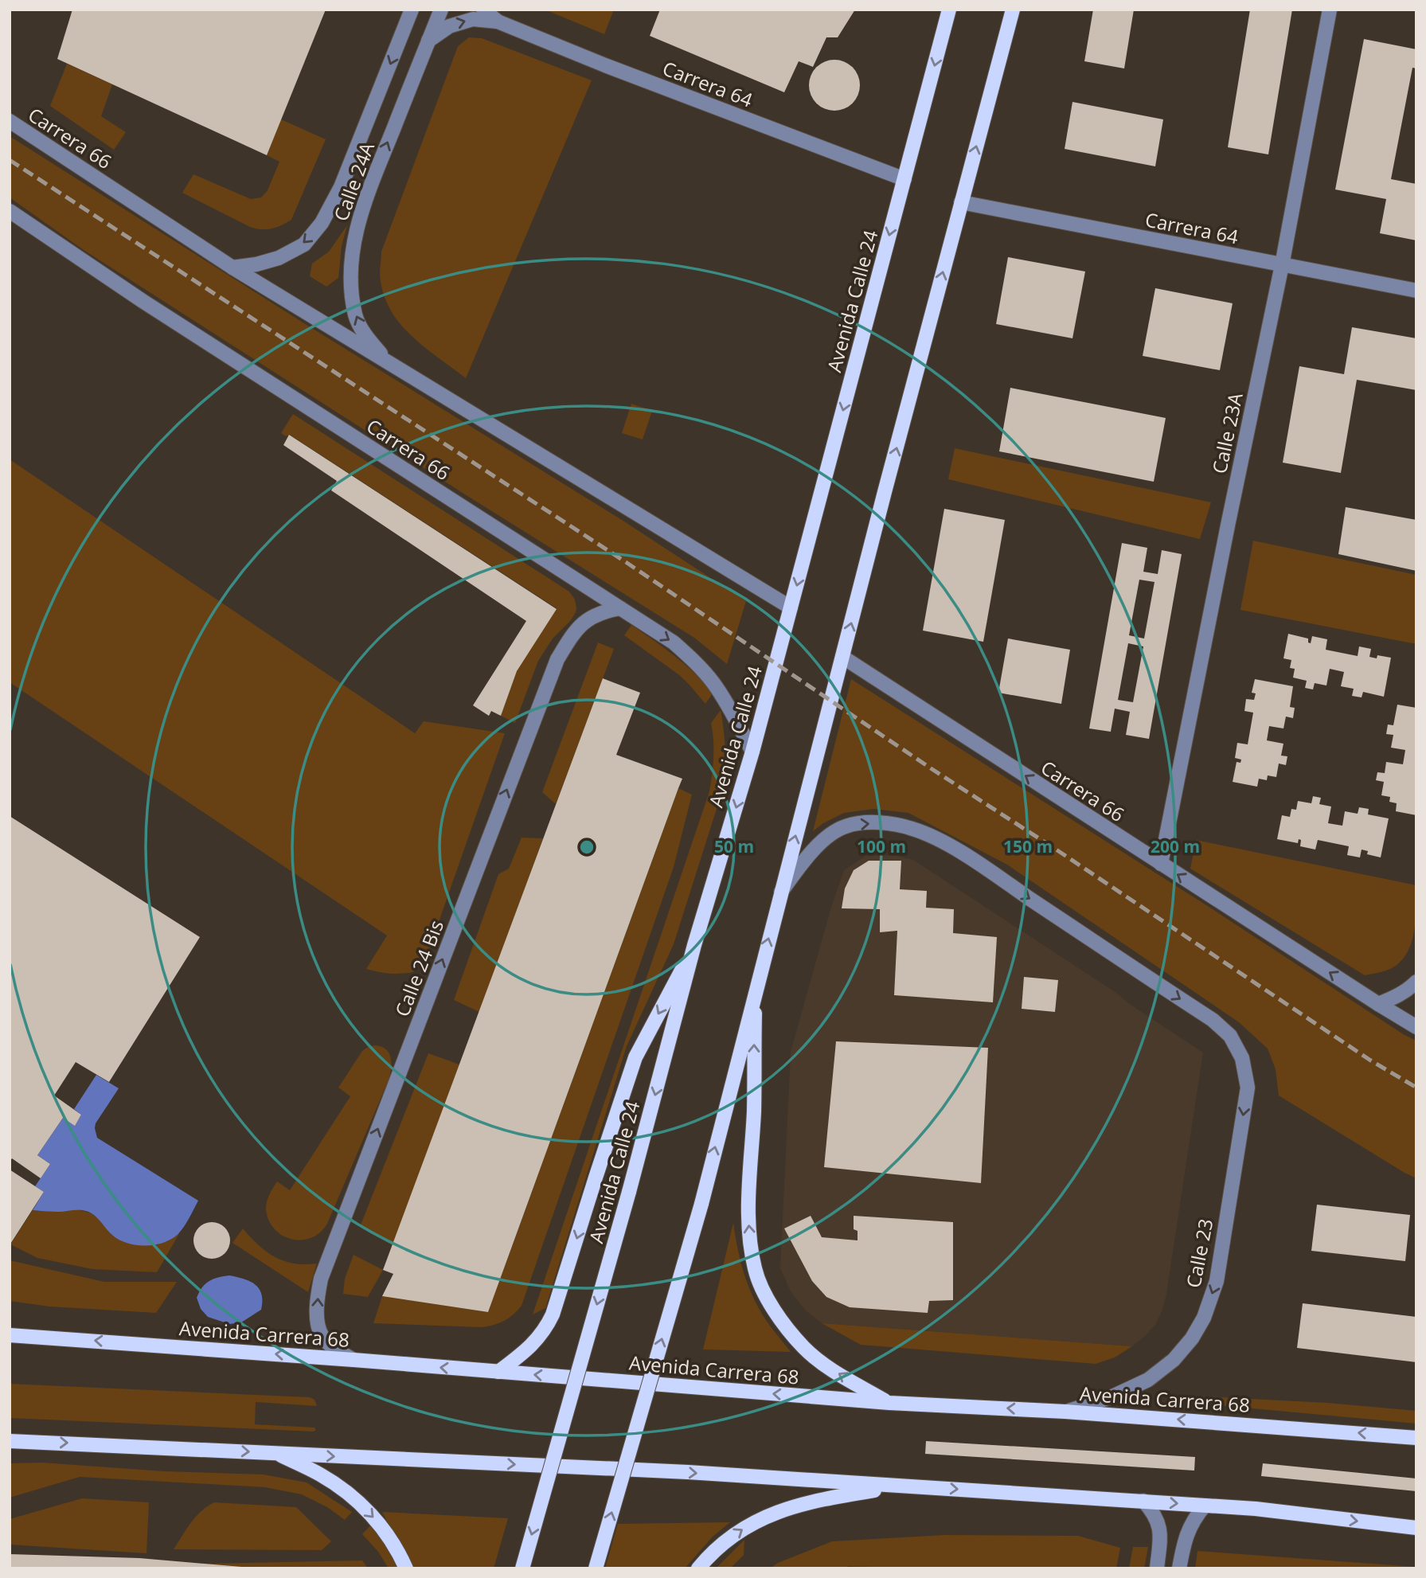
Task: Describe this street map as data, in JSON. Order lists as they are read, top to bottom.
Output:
{
  "streets": {
    "main road": ["Avenida Calle 24", "Avenida Carrera 68"],
    "street": [
      "Carrera 64",
      "Carrera 66",
      "Calle 24A",
      "Calle 23A",
      "Calle 24 Bis",
      "Calle 23"
    ]
  },
  "crossings": [
    ["Carrera 64", "Calle 24A"],
    ["Carrera 64", "Avenida Calle 24"],
    ["Carrera 64", "Calle 23A"],
    ["Carrera 66", "Calle 24A"],
    ["Carrera 66", "Avenida Calle 24"],
    ["Carrera 66", "Calle 23A"],
    ["Carrera 66", "Calle 24 Bis"],
    ["Calle 24 Bis", "Avenida Carrera 68"],
    ["Calle 23", "Avenida Carrera 68"]
  ],
  "one_way": ["Calle 24 Bis"],
  "rings": [
    "50 m",
    "100 m",
    "150 m",
    "200 m"
  ]
}
